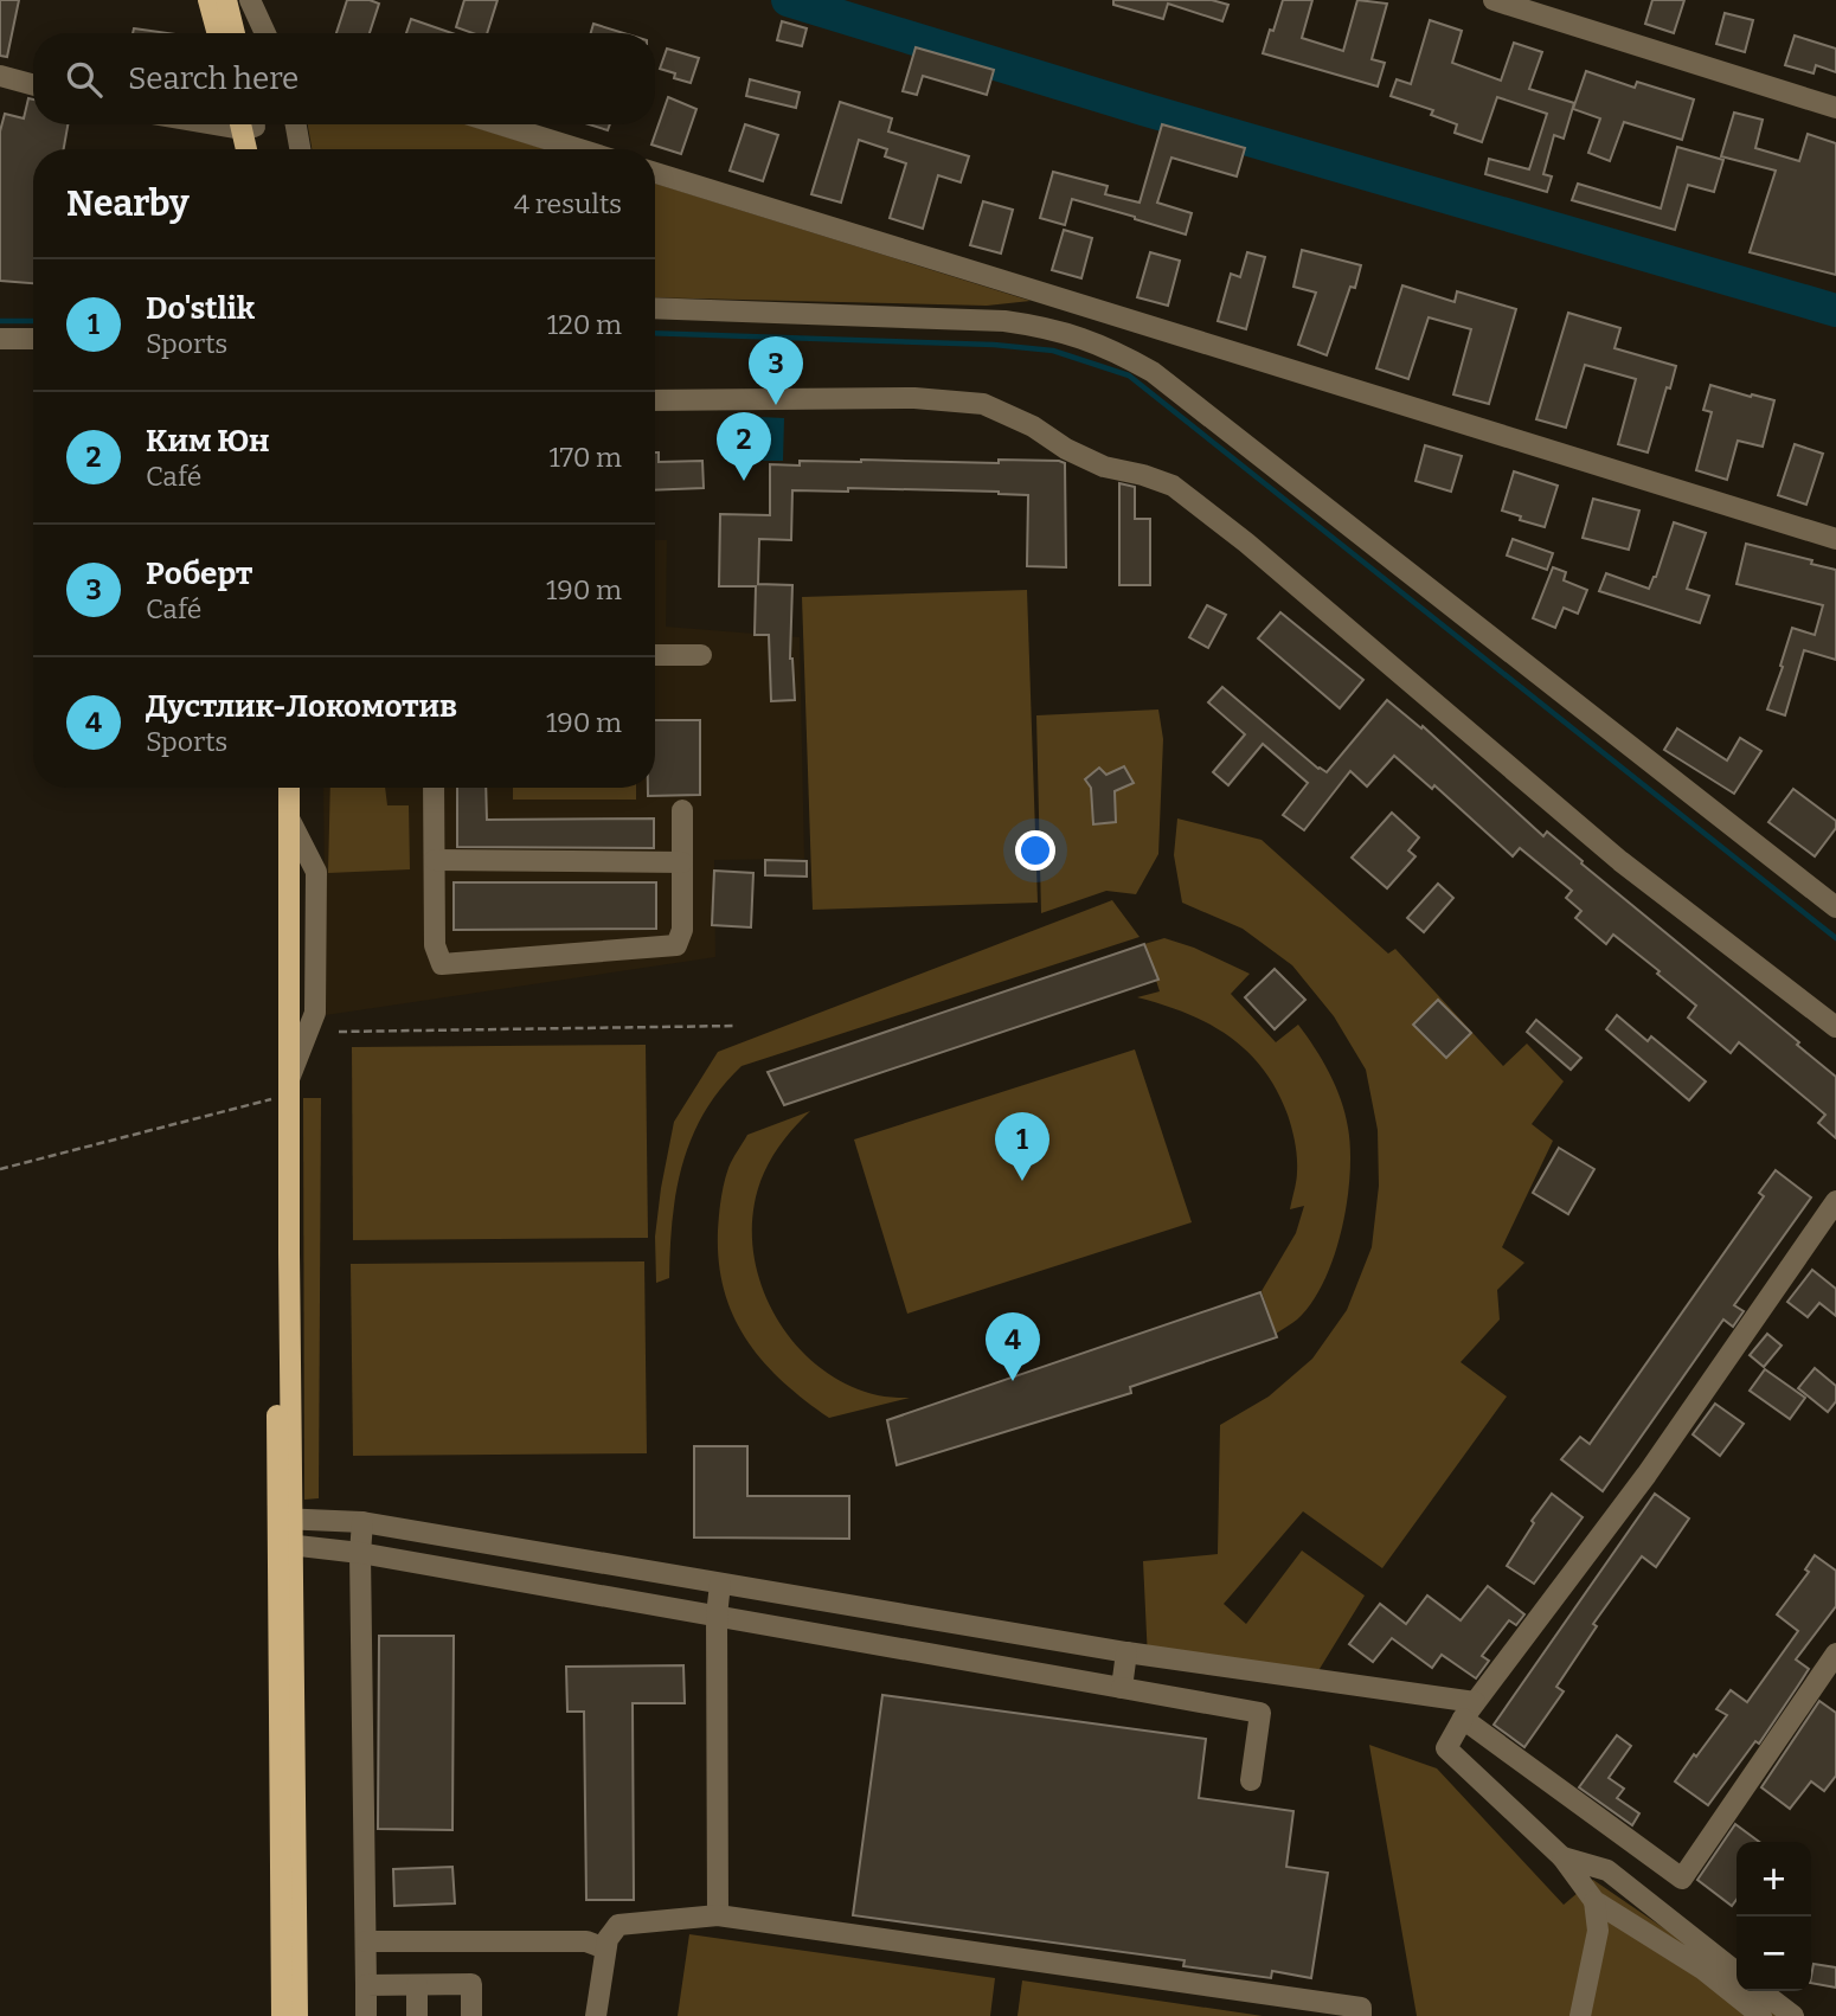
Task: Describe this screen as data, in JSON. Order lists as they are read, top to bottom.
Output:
{
  "page": {
    "search": "Search here",
    "heading": ["Nearby", "4 results"],
    "list": [
      {
        "mark": "1",
        "name": "Do'stlik",
        "note": "Sports",
        "value": "120 m"
      },
      {
        "mark": "2",
        "name": "Ким Юн",
        "note": "Café",
        "value": "170 m"
      },
      {
        "mark": "3",
        "name": "Роберт",
        "note": "Café",
        "value": "190 m"
      },
      {
        "mark": "4",
        "name": "Дустлик-Локомотив",
        "note": "Sports",
        "value": "190 m"
      }
    ],
    "pins": [
      "3",
      "2",
      "1",
      "4"
    ],
    "map_buttons": ["+", "−"]
  }
}
